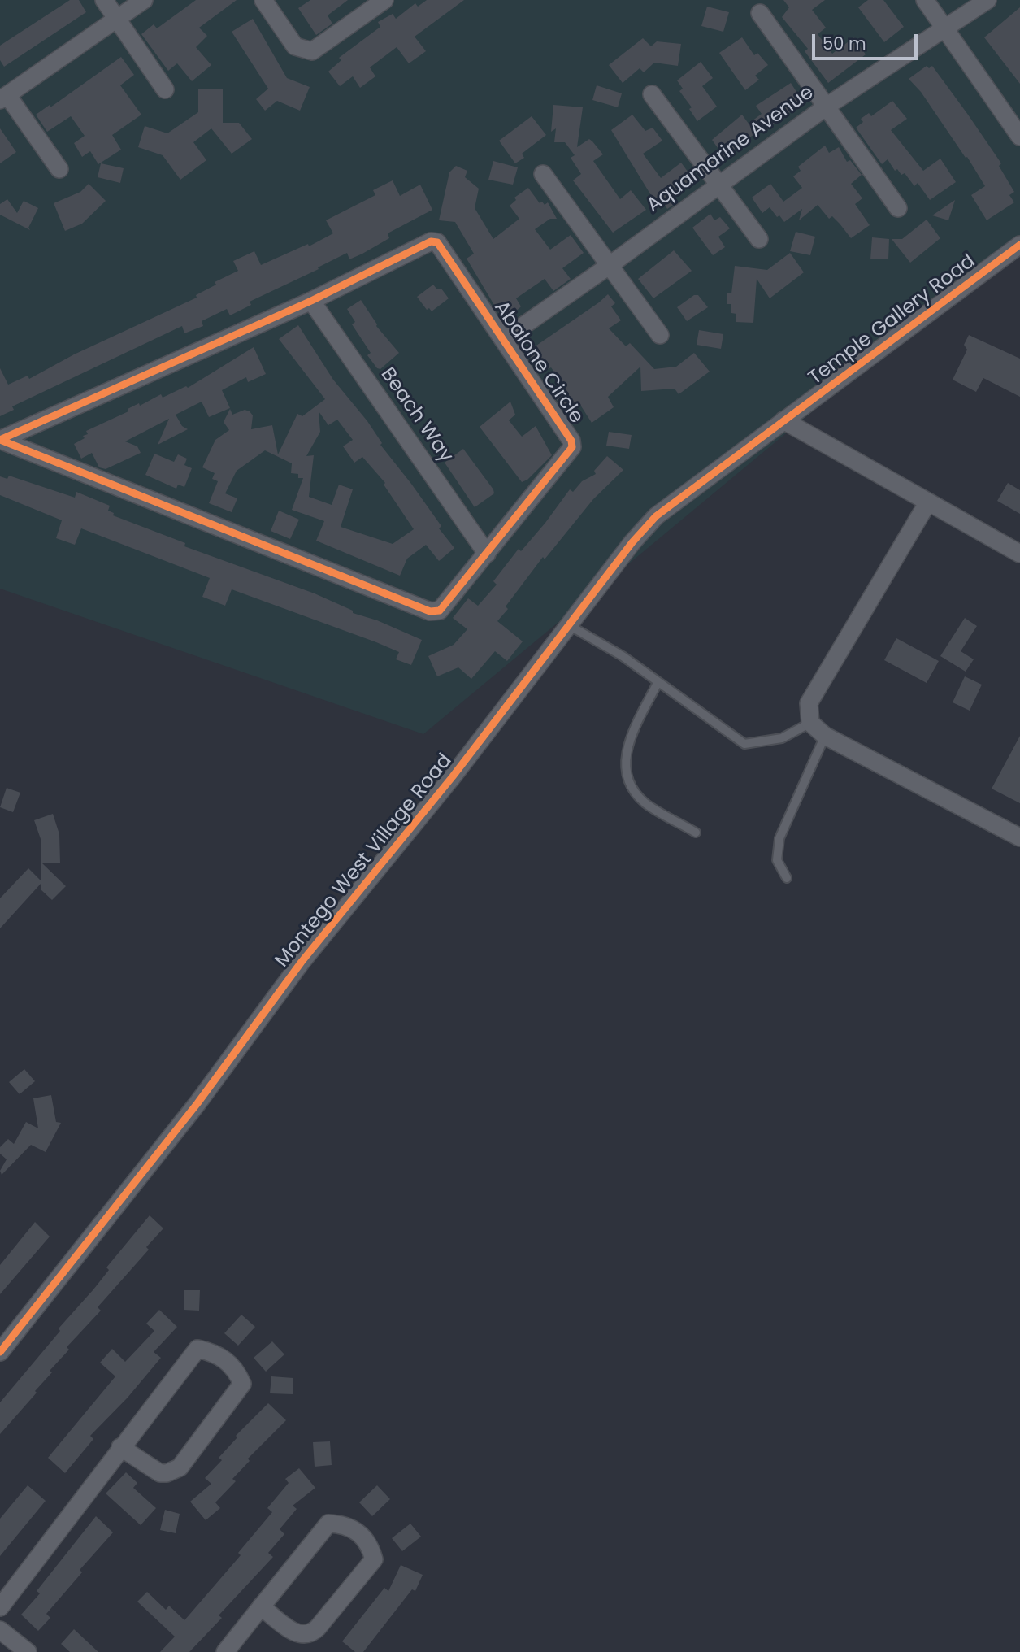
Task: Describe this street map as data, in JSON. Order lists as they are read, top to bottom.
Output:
{
  "streets": {
    "street": [
      "Aquamarine Avenue",
      "Temple Gallery Road",
      "Abalone Circle",
      "Beach Way",
      "Montego West Village Road"
    ]
  },
  "crossings": [
    ["Aquamarine Avenue", "Abalone Circle"],
    ["Temple Gallery Road", "Montego West Village Road"],
    ["Abalone Circle", "Beach Way"]
  ],
  "scale_bar": "50 m"
}
